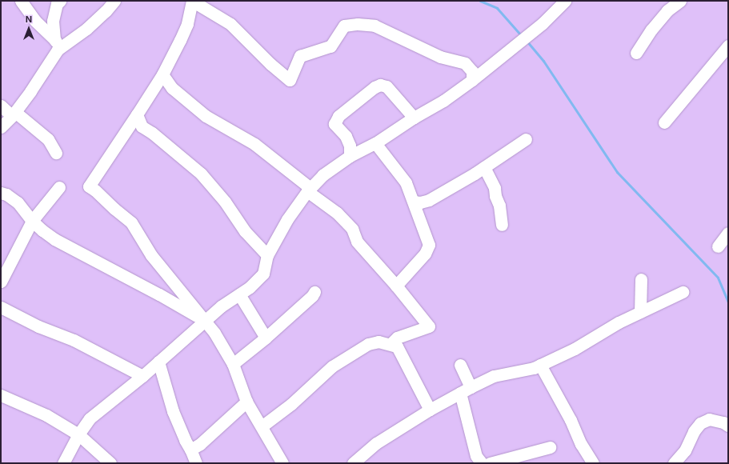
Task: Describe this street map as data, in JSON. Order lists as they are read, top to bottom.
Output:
{
  "north": "top"
}
